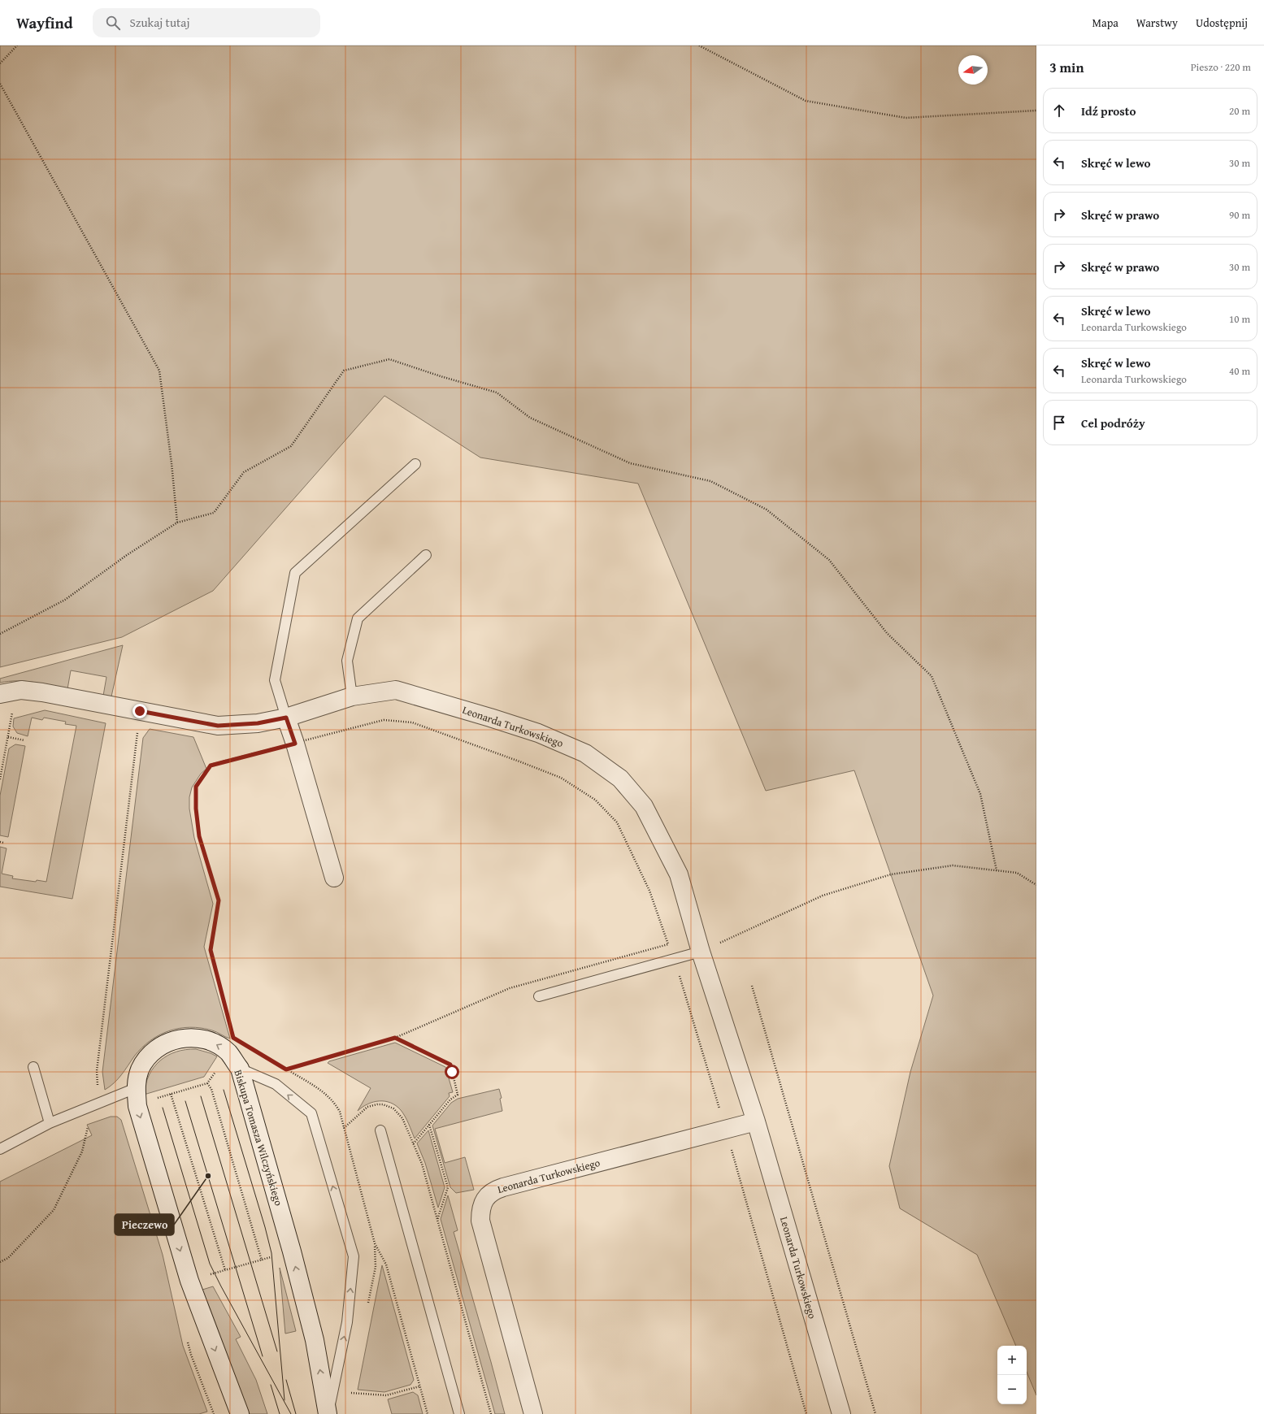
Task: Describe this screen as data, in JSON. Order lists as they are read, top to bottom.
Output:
{
  "streets": {
    "street": ["Leonarda Turkowskiego", "Biskupa Tomasza Wilczyńskiego"]
  },
  "places": ["Pieczewo"],
  "north": "left",
  "page": {
    "header": "Wayfind",
    "search": "Szukaj tutaj",
    "nav": ["Mapa", "Warstwy", "Udostępnij"],
    "heading": ["3 min", "Pieszo · 220 m"],
    "list": [
      ["Idź prosto", "20 m"],
      ["Skręć w lewo", "30 m"],
      ["Skręć w prawo", "90 m"],
      ["Skręć w prawo", "30 m"],
      ["Skręć w lewo", "Leonarda Turkowskiego", "10 m"],
      ["Skręć w lewo", "Leonarda Turkowskiego", "40 m"],
      "Cel podróży"
    ],
    "map_buttons": ["+", "−"]
  }
}
